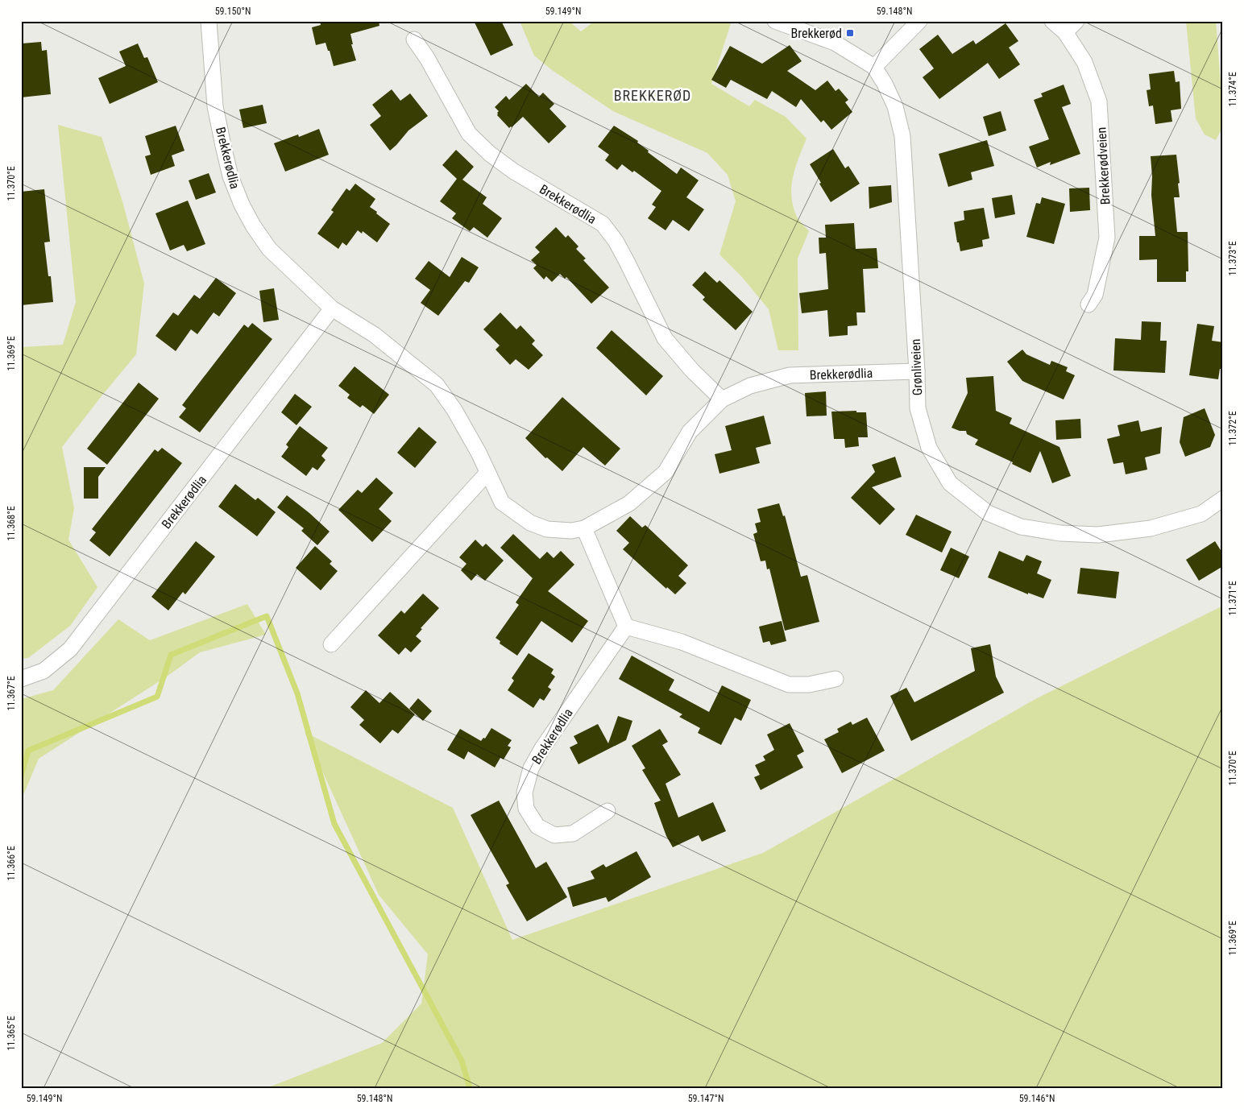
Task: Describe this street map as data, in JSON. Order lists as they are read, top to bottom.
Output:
{
  "streets": {
    "street": ["Brekkerødlia", "Brekkerødveien", "Grønliveien"]
  },
  "crossings": [
    ["Brekkerødlia", "Grønliveien"]
  ],
  "districts": ["BREKKERØD"],
  "places": {
    "transit": ["Brekkerød"]
  },
  "coordinates": [
    "59.150°N",
    "59.149°N",
    "59.148°N",
    "11.374°E",
    "11.370°E",
    "11.373°E",
    "11.369°E",
    "11.372°E",
    "11.368°E",
    "11.371°E",
    "11.367°E",
    "11.366°E",
    "11.365°E",
    "59.147°N",
    "59.146°N"
  ]
}
